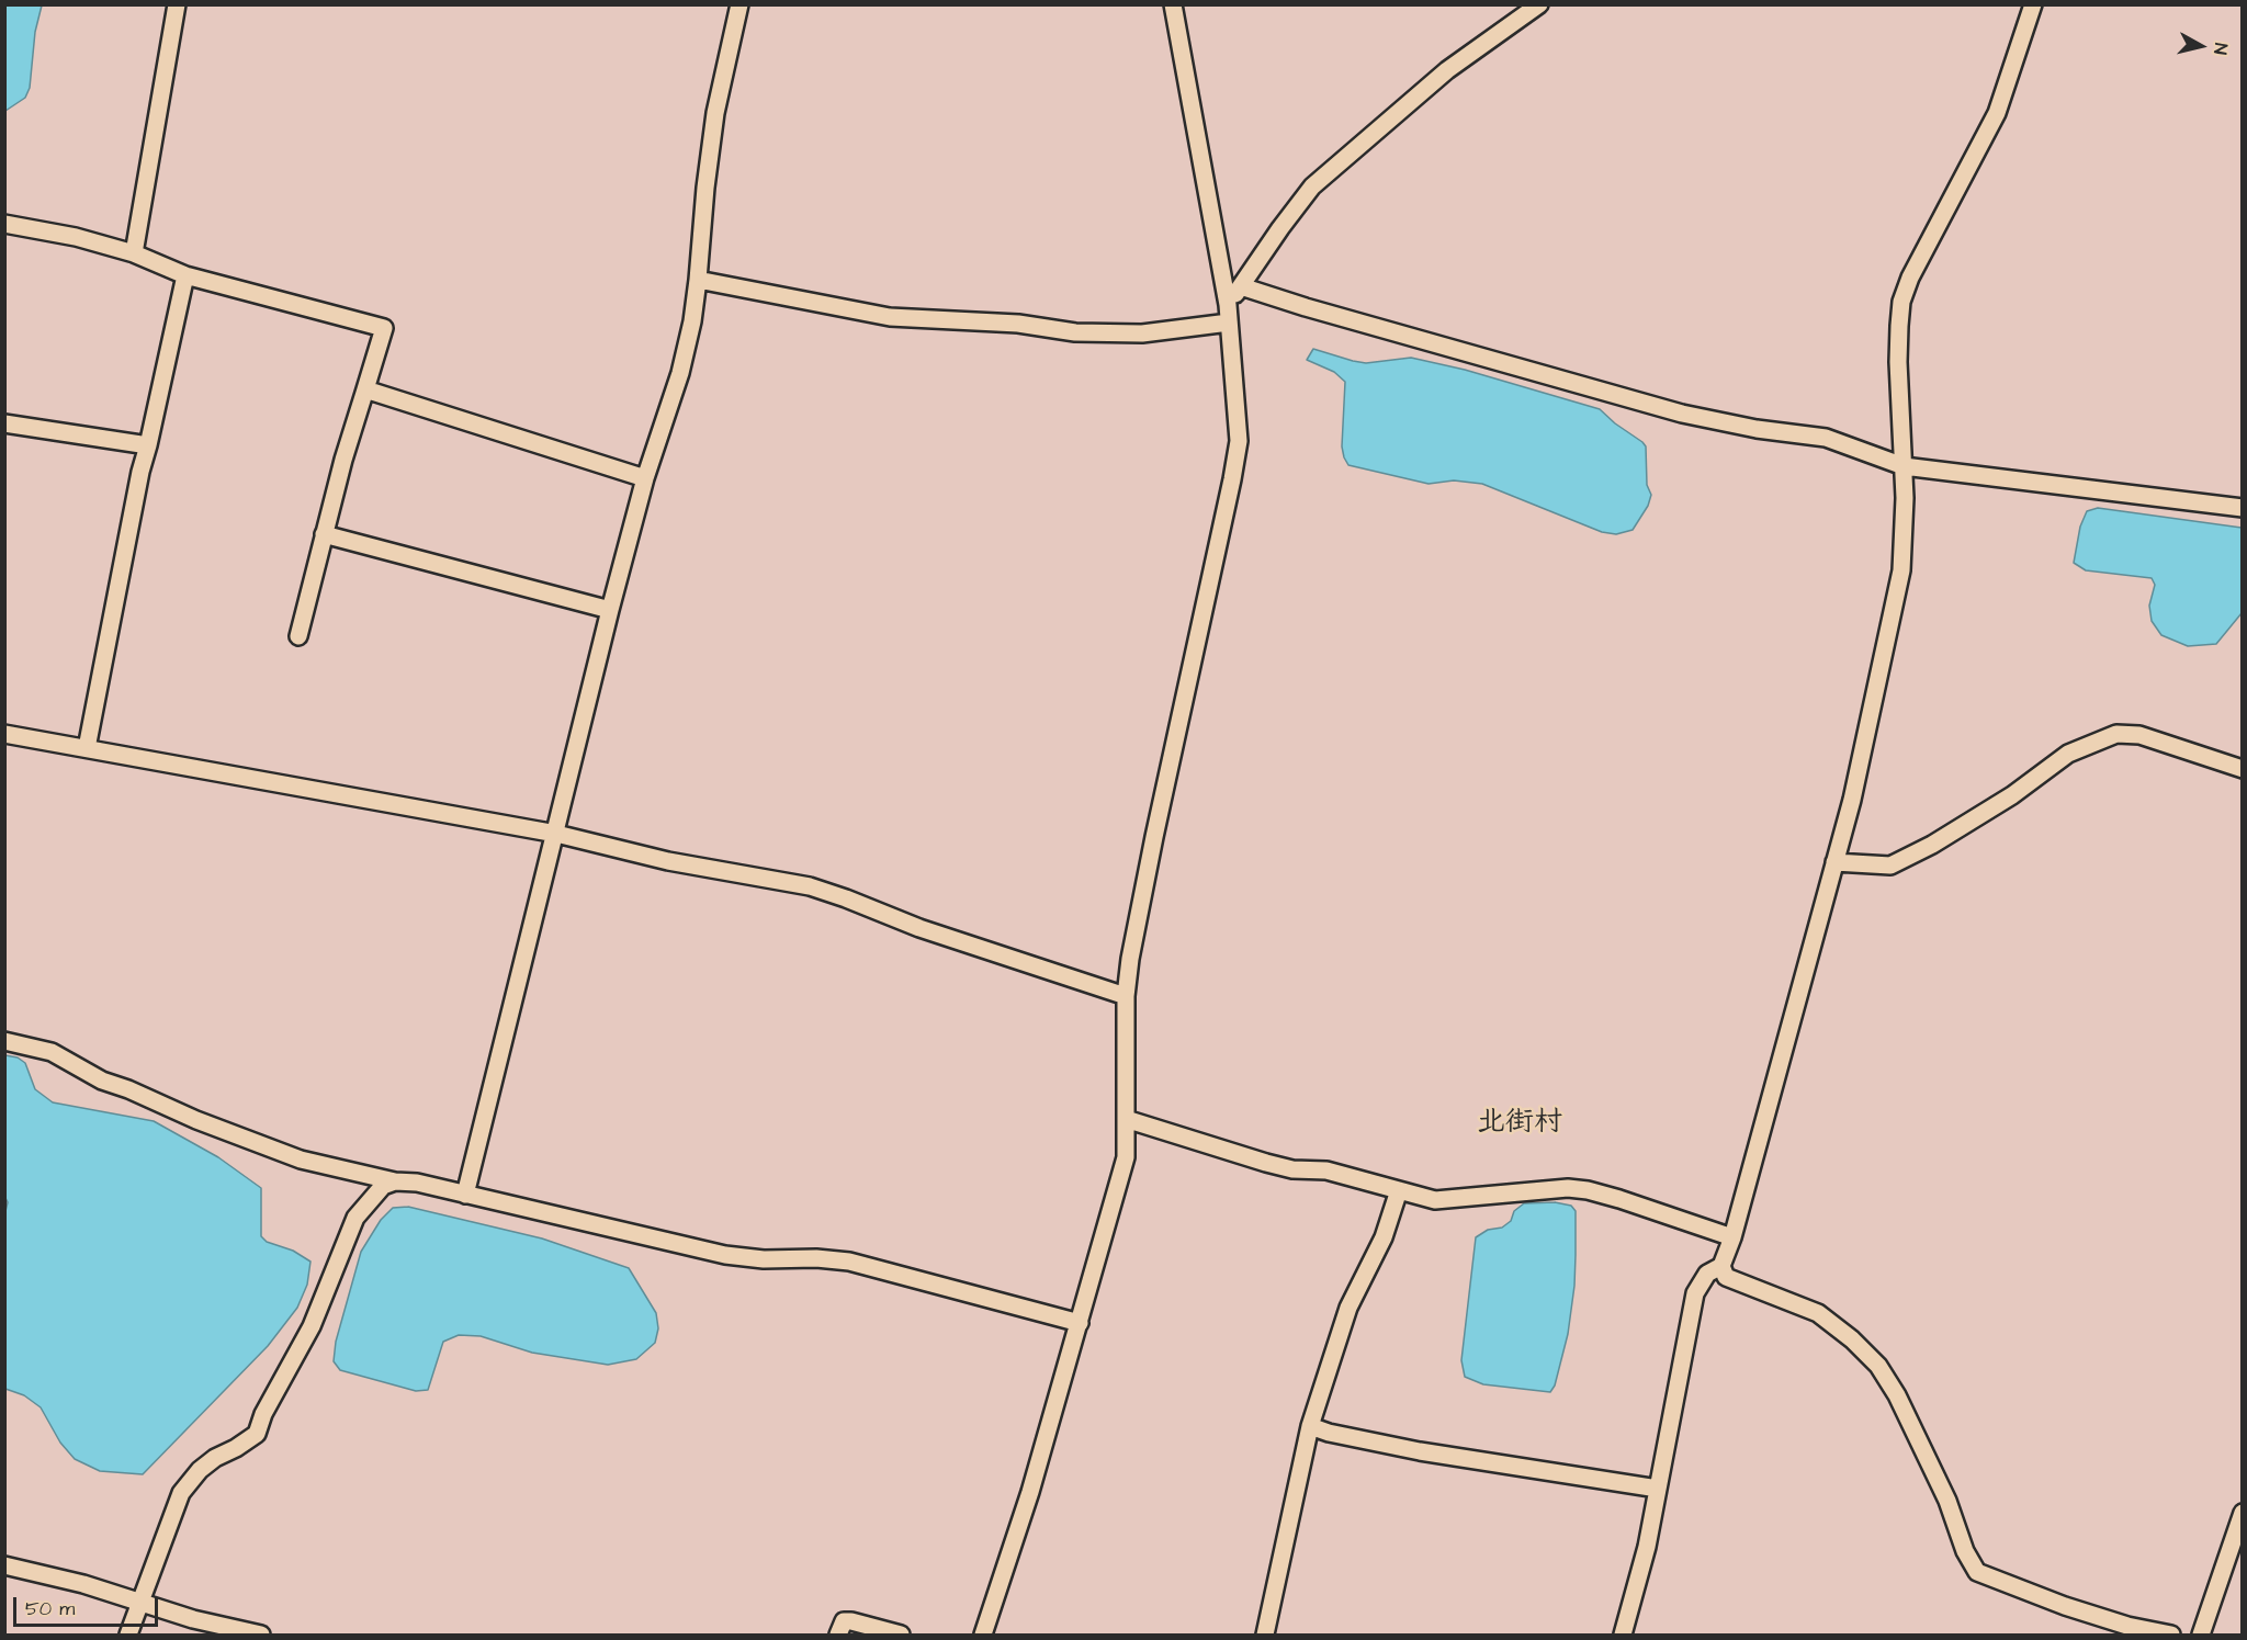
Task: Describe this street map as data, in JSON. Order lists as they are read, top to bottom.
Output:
{
  "districts": ["北街村"],
  "scale_bar": "50 m",
  "north": "right"
}
